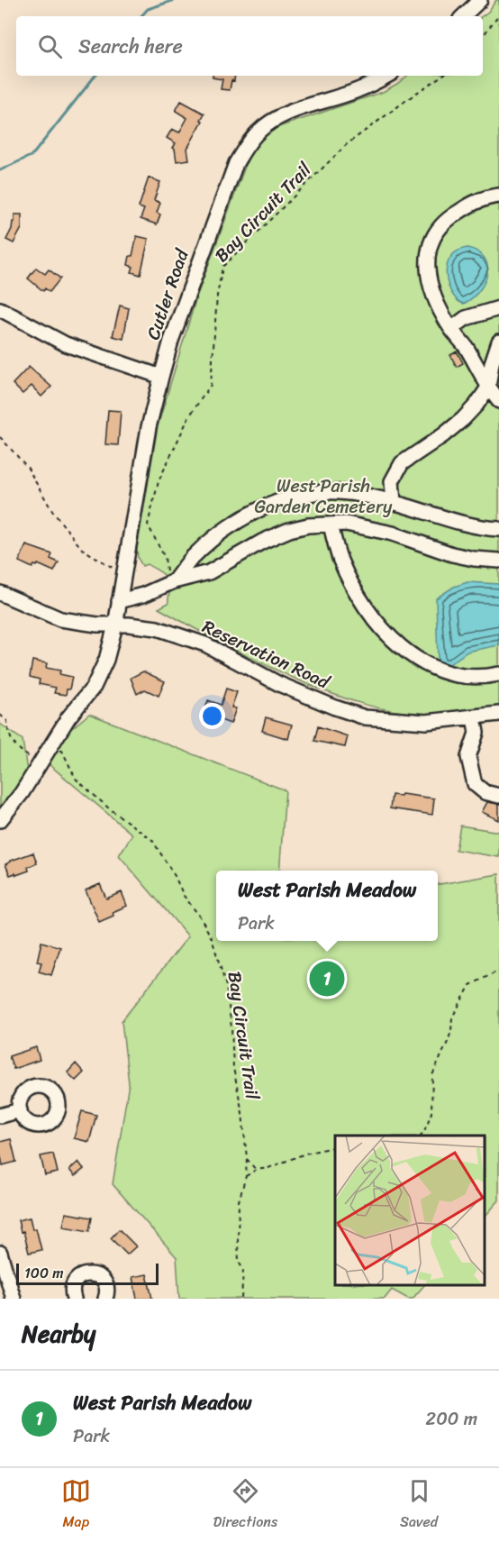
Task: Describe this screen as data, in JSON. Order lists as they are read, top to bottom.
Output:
{
  "streets": {
    "street": ["Cutler Road", "Reservation Road"],
    "path": ["Bay Circuit Trail"]
  },
  "crossings": [
    ["Cutler Road", "Reservation Road"]
  ],
  "parks": ["West Parish Garden Cemetery"],
  "scale_bar": "100 m",
  "page": {
    "search": "Search here",
    "popup": ["West Parish Meadow", "Park"],
    "pins": "1",
    "scale": "100 m",
    "heading": "Nearby",
    "list": [
      {
        "mark": "1",
        "name": "West Parish Meadow",
        "note": "Park",
        "value": "200 m"
      }
    ],
    "nav": ["Map", "Directions", "Saved"]
  }
}
